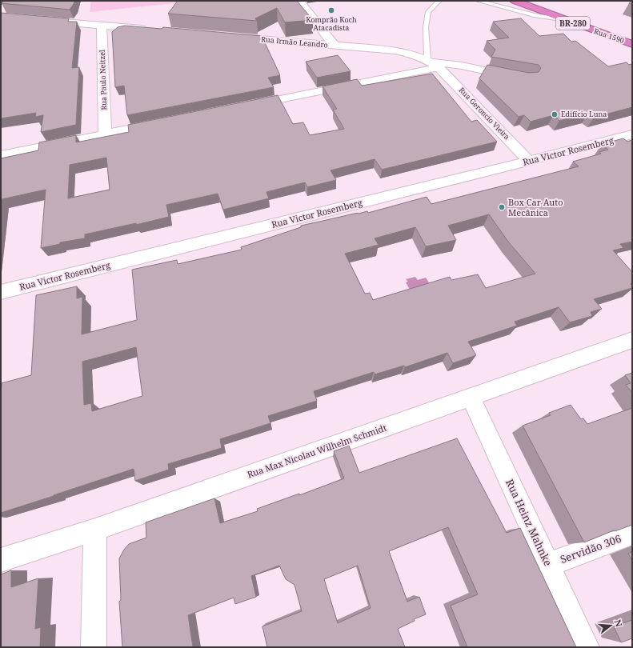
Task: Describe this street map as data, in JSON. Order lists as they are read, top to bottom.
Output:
{
  "streets": {
    "highway": ["BR-280", "Rua 1590"],
    "street": [
      "Rua Irmão Leandro",
      "Rua Paulo Neitzel",
      "Rua Geroncio Vieira",
      "Rua Victor Rosemberg",
      "Rua Max Nicolau Wilhelm Schmidt",
      "Rua Heinz Mahnke",
      "Servidão 306"
    ]
  },
  "crossings": [
    ["Rua Irmão Leandro", "Rua Geroncio Vieira"],
    ["Rua Geroncio Vieira", "Rua Victor Rosemberg"],
    ["Rua Max Nicolau Wilhelm Schmidt", "Rua Heinz Mahnke"],
    ["Rua Heinz Mahnke", "Servidão 306"]
  ],
  "places": ["Komprão Koch Atacadista", "Edifício Luna", "Box Car Auto Mecânica"],
  "north": "right"
}
